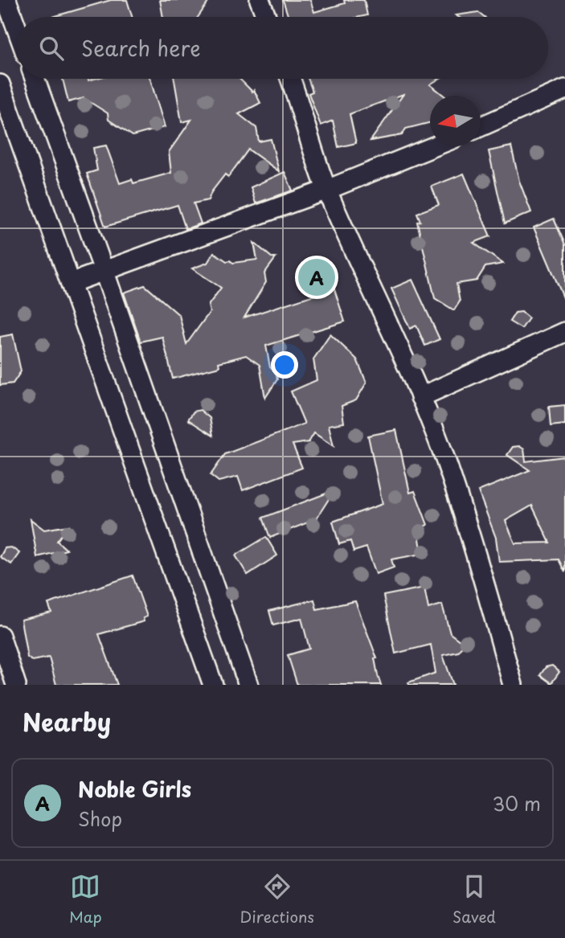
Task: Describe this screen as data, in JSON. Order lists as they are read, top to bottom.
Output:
{
  "north": "left",
  "page": {
    "search": "Search here",
    "pins": "A",
    "heading": "Nearby",
    "list": [
      {
        "mark": "A",
        "name": "Noble Girls",
        "note": "Shop",
        "value": "30 m"
      }
    ],
    "nav": ["Map", "Directions", "Saved"]
  }
}
